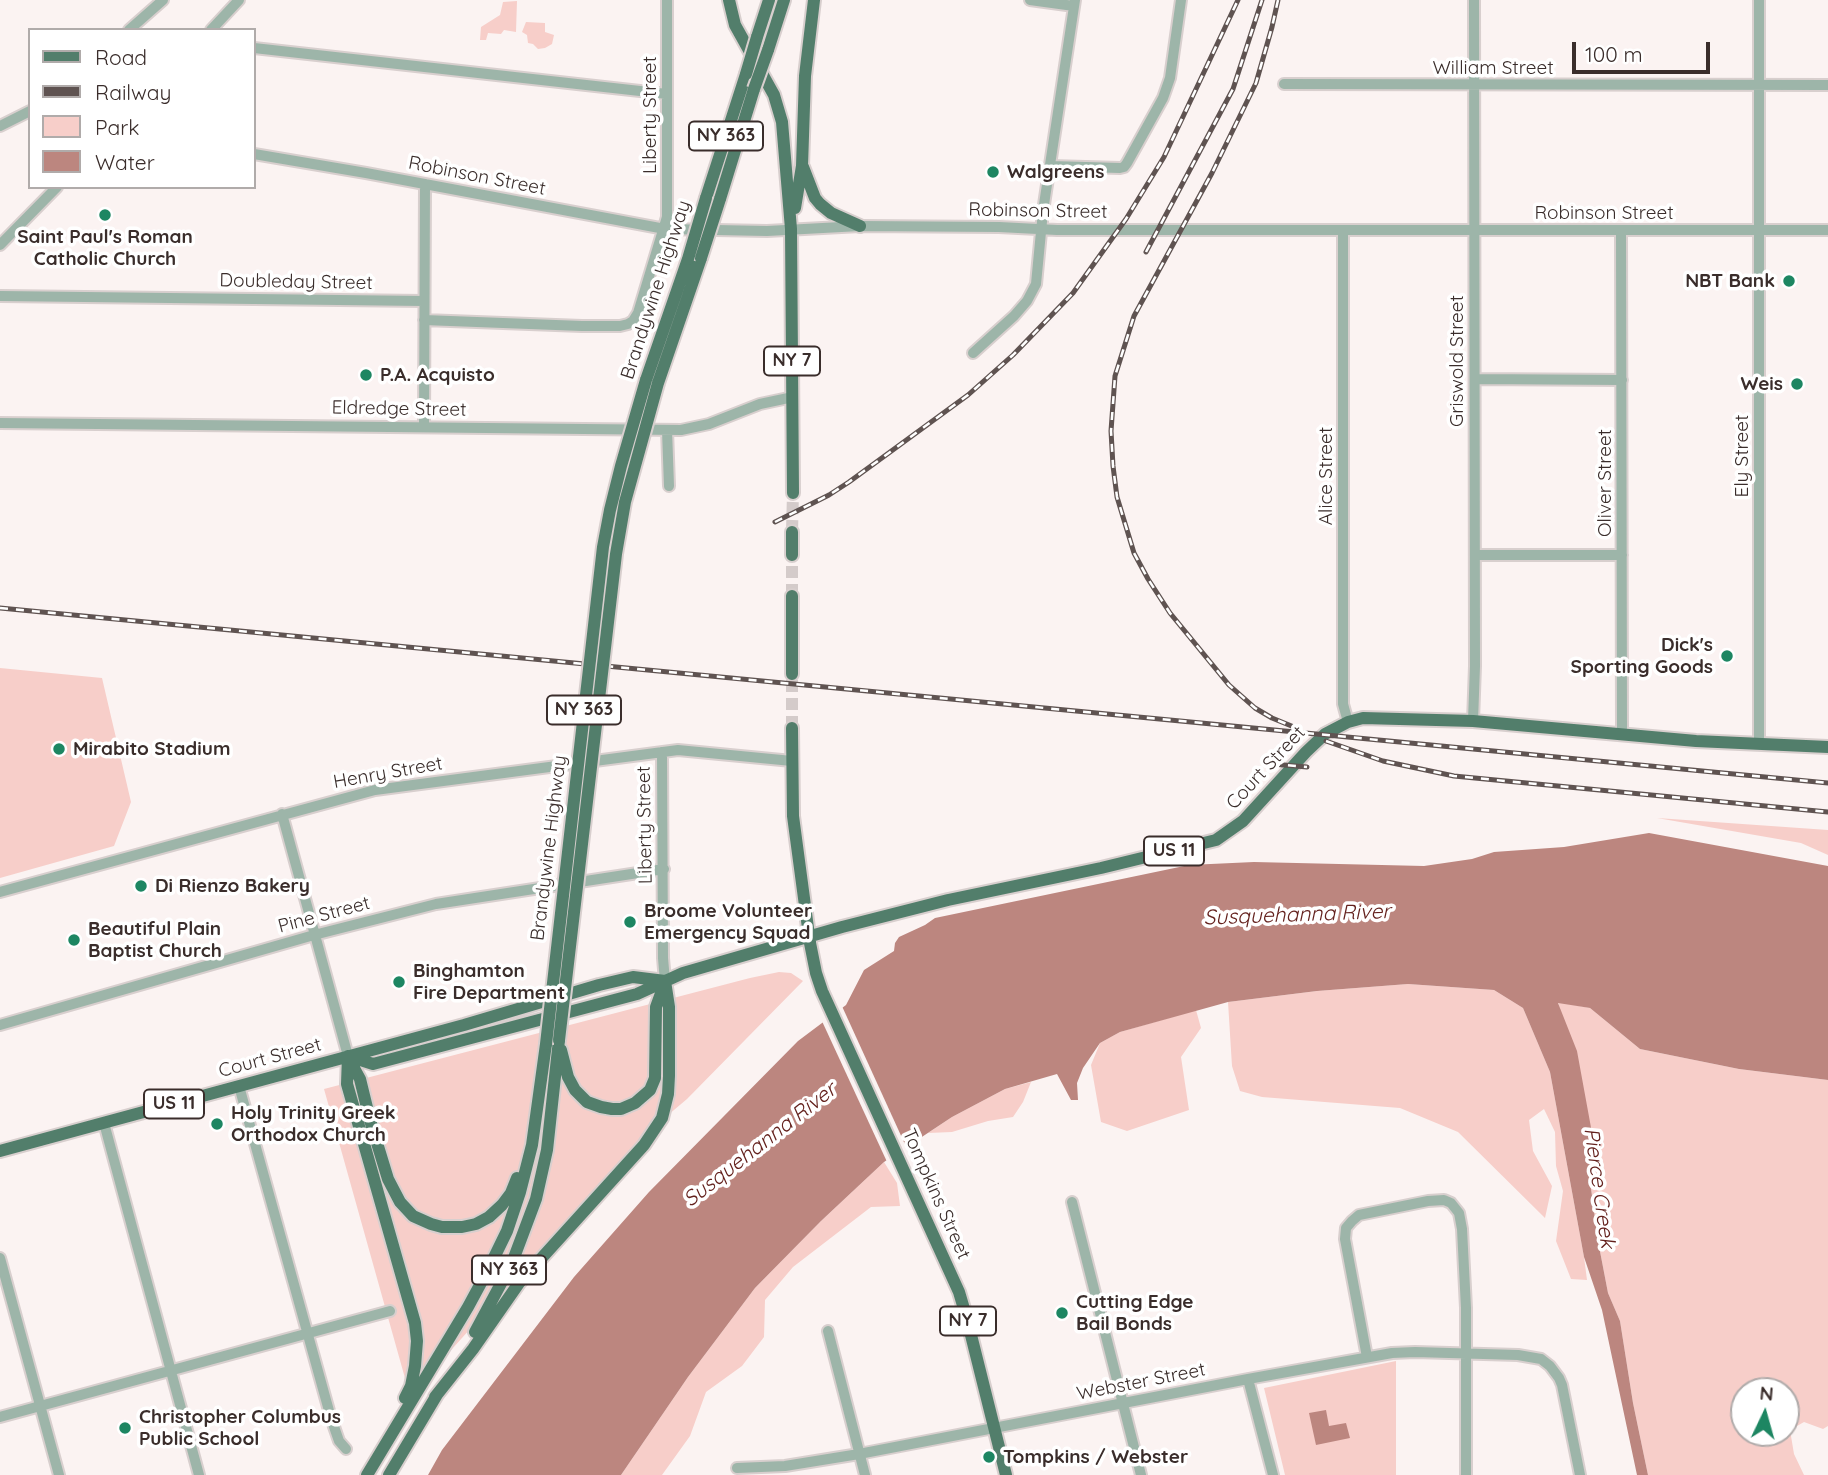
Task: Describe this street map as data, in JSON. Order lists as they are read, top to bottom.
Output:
{
  "streets": {
    "main road": [
      "NY 363",
      "Brandywine Highway",
      "NY 7",
      "Court Street",
      "US 11",
      "Tompkins Street"
    ],
    "street": [
      "William Street",
      "Liberty Street",
      "Robinson Street",
      "Doubleday Street",
      "Griswold Street",
      "Eldredge Street",
      "Ely Street",
      "Alice Street",
      "Oliver Street",
      "Henry Street",
      "Pine Street",
      "Webster Street"
    ]
  },
  "crossings": [
    ["William Street", "Griswold Street"],
    ["William Street", "Ely Street"],
    ["Liberty Street", "Robinson Street"],
    ["Liberty Street", "Court Street"],
    ["Liberty Street", "Henry Street"],
    ["Liberty Street", "Pine Street"],
    ["Robinson Street", "NY 7"],
    ["Robinson Street", "Griswold Street"],
    ["Robinson Street", "Ely Street"],
    ["Robinson Street", "Alice Street"],
    ["Robinson Street", "Oliver Street"],
    ["NY 7", "Eldredge Street"],
    ["NY 7", "Court Street"],
    ["NY 7", "Henry Street"],
    ["NY 7", "Tompkins Street"],
    ["Griswold Street", "Court Street"],
    ["Ely Street", "Court Street"],
    ["Alice Street", "Court Street"],
    ["Oliver Street", "Court Street"],
    ["Court Street", "Tompkins Street"],
    ["Tompkins Street", "Webster Street"]
  ],
  "water": ["Susquehanna River", "Pierce Creek"],
  "places": [
    "Walgreens",
    "Saint Paul's Roman Catholic Church",
    "NBT Bank",
    "P.A. Acquisto",
    "Weis",
    "Dick's Sporting Goods",
    "Mirabito Stadium",
    "Di Rienzo Bakery",
    "Broome Volunteer Emergency Squad",
    "Beautiful Plain Baptist Church",
    "Binghamton Fire Department",
    "Holy Trinity Greek Orthodox Church",
    "Cutting Edge Bail Bonds",
    "Christopher Columbus Public School",
    "Tompkins / Webster"
  ],
  "legend": [
    "Road",
    "Railway",
    "Park",
    "Water"
  ],
  "scale_bar": "100 m",
  "north": "top"
}
